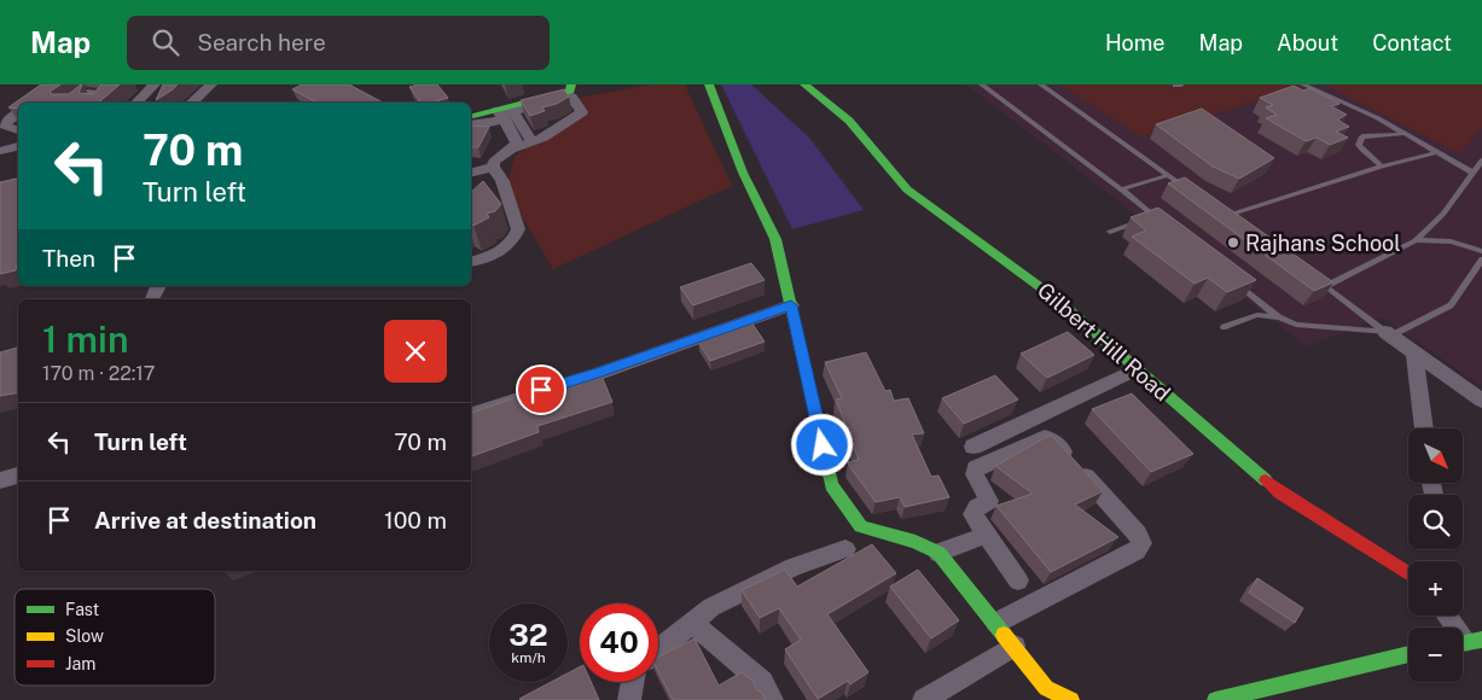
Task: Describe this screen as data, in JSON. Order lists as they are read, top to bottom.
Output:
{
  "streets": {
    "street": ["Gilbert Hill Road"]
  },
  "places": ["Rajhans School"],
  "legend": ["Fast", "Slow", "Jam"],
  "north": "bottom right",
  "page": {
    "header": "Map",
    "search": "Search here",
    "nav": [
      "Home",
      "Map",
      "About",
      "Contact"
    ],
    "turn": ["70 m", "Turn left"],
    "then": "Then",
    "heading": ["1 min", "170 m · 22:17"],
    "list": [
      {
        "name": "Turn left",
        "value": "70 m"
      },
      {
        "name": "Arrive at destination",
        "value": "100 m"
      }
    ],
    "map_buttons": ["+", "−"],
    "speed": "32 km/h",
    "limit": "40"
  }
}
